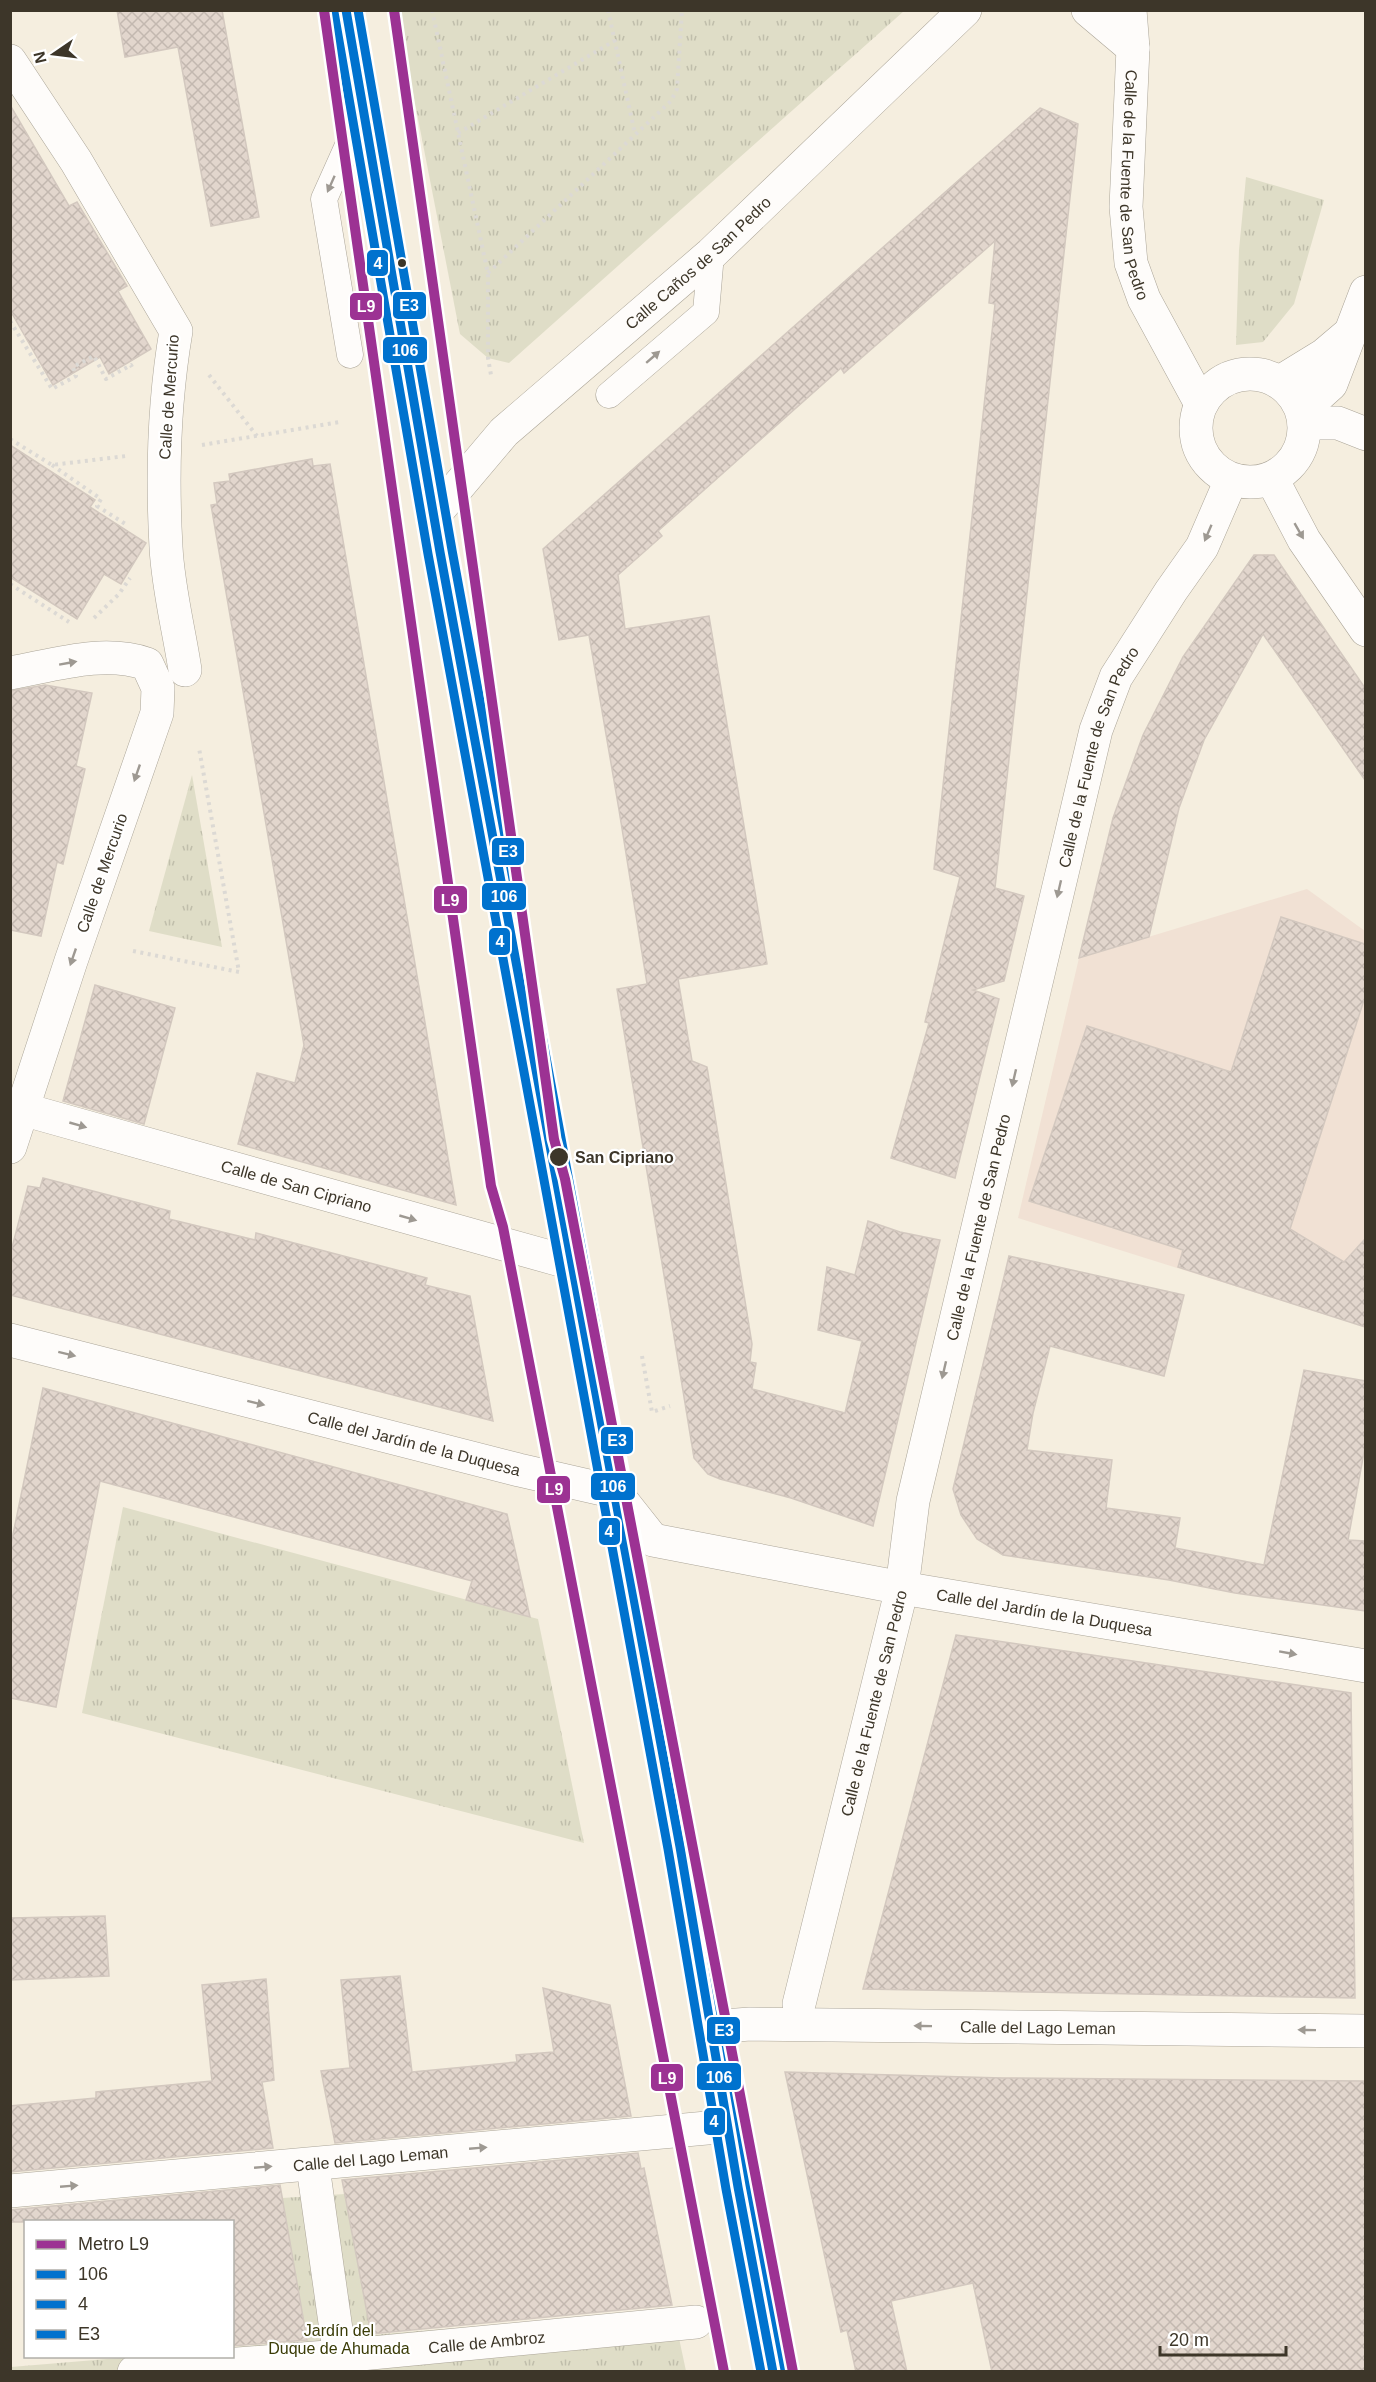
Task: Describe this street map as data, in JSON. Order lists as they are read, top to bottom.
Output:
{
  "streets": {
    "street": [
      "Calle de la Fuente de San Pedro",
      "Calle Caños de San Pedro",
      "Calle de Mercurio",
      "Calle de San Cipriano",
      "Calle del Jardín de la Duquesa",
      "Calle del Lago Leman",
      "Calle de Ambroz"
    ]
  },
  "crossings": [
    ["Calle de la Fuente de San Pedro", "Calle del Jardín de la Duquesa"],
    ["Calle de Mercurio", "Calle de San Cipriano"]
  ],
  "one_way": ["Calle de la Fuente de San Pedro", "Calle de San Cipriano", "Calle del Jardín de la Duquesa"],
  "parks": ["Jardín del Duque de Ahumada"],
  "places": ["San Cipriano"],
  "lines": [
    "metro line L9",
    "transit line 106",
    "transit line E3",
    "transit line 4"
  ],
  "legend": [
    "Metro L9",
    "106",
    "4",
    "E3"
  ],
  "scale_bar": "20 m",
  "north": "left"
}
